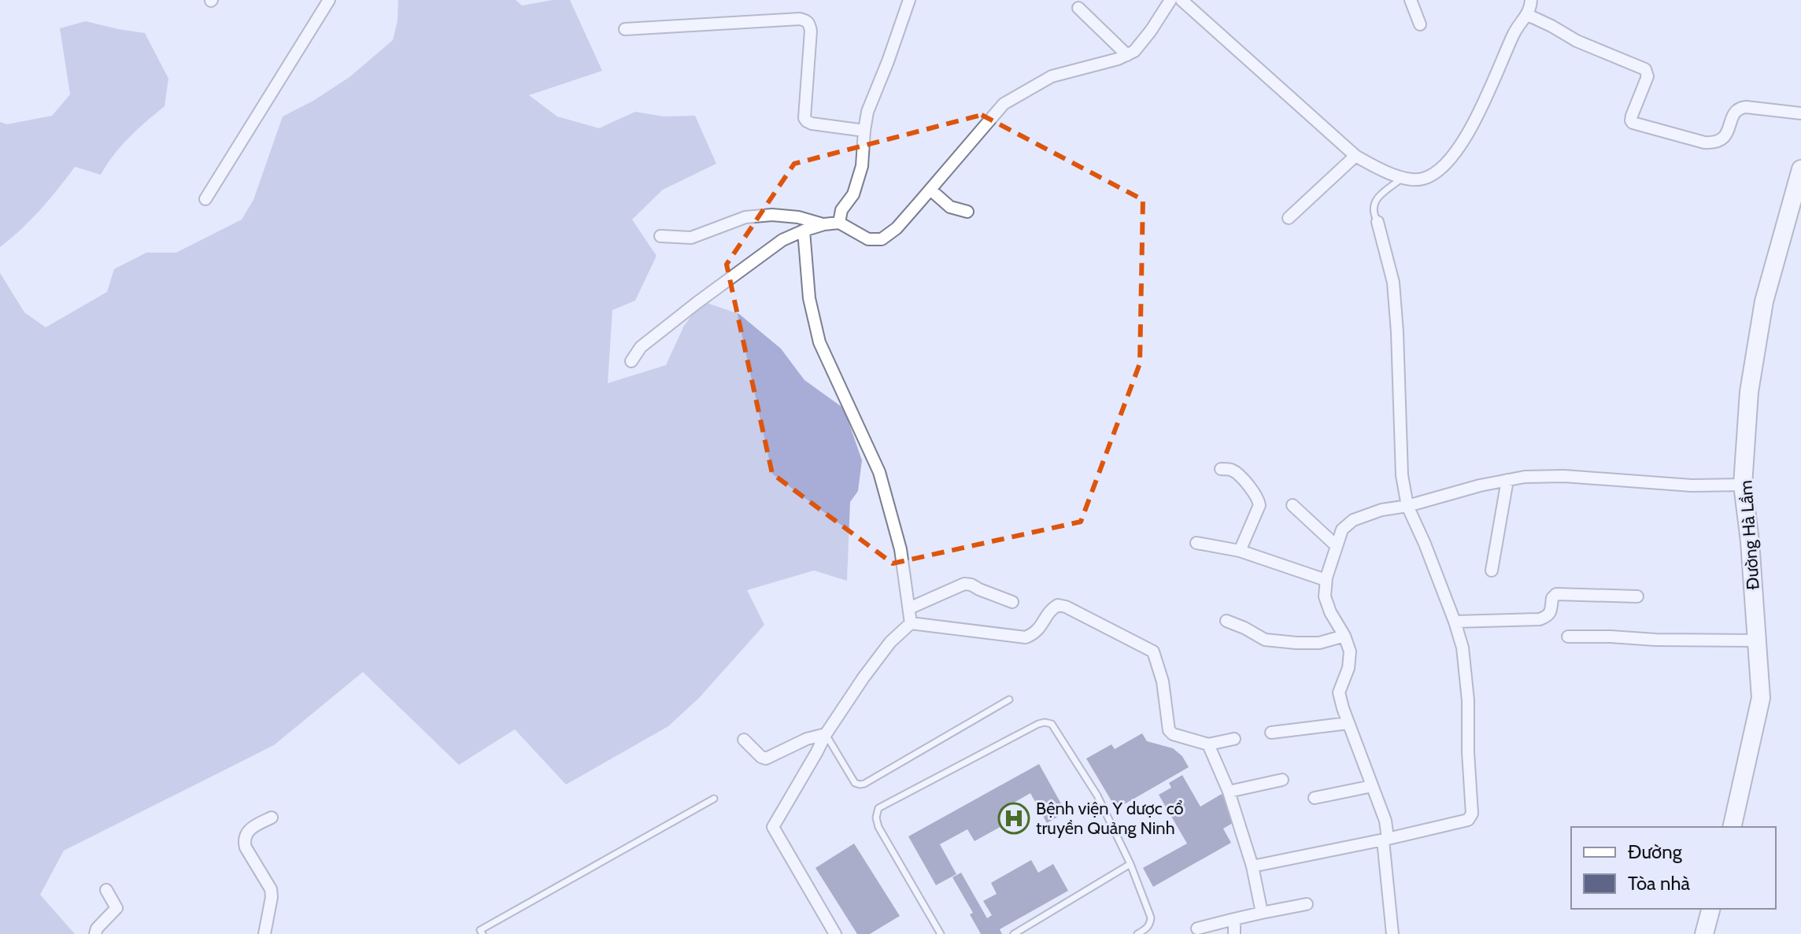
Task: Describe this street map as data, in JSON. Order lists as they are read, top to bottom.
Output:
{
  "streets": {
    "main road": ["Đường Hà Lầm"]
  },
  "places": {
    "hospital": ["Bệnh viện Y dược cổ truyền Quảng Ninh"]
  },
  "legend": ["Đường", "Tòa nhà"]
}
